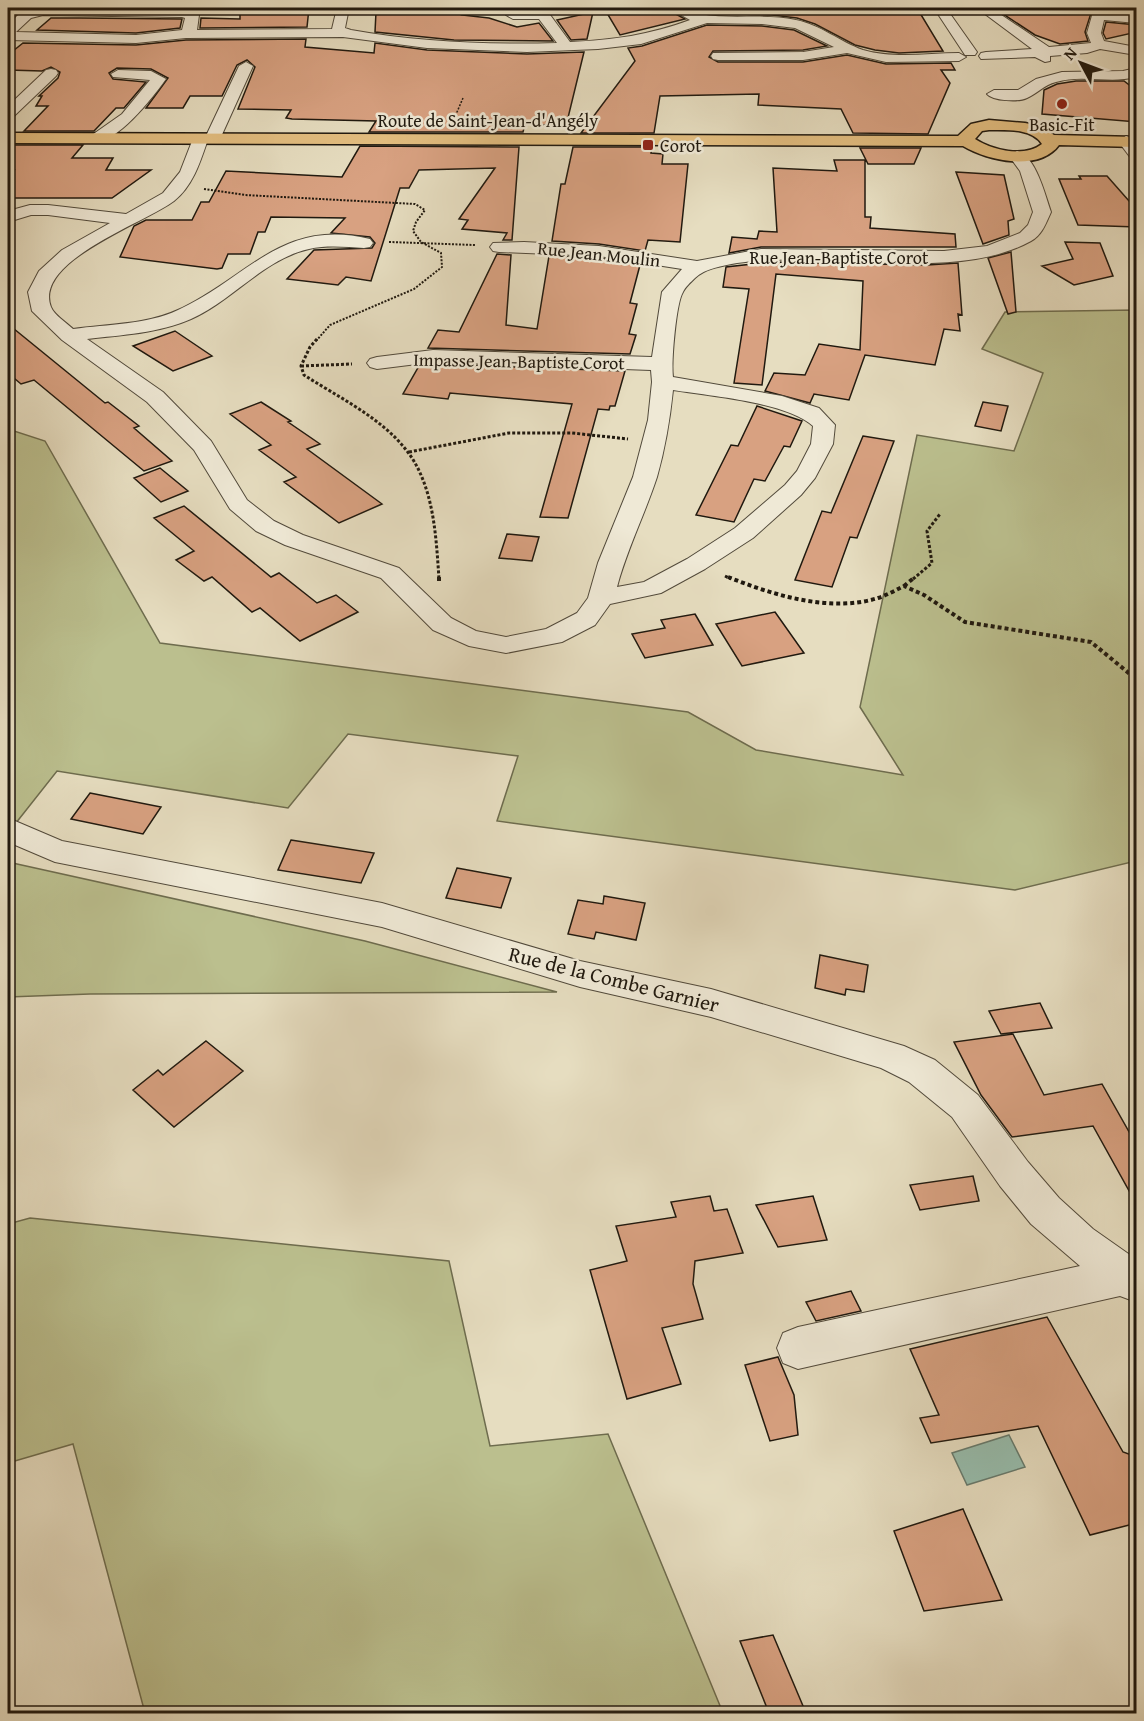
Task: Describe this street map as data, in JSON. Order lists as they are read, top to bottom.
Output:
{
  "streets": {
    "main road": ["Route de Saint-Jean-d'Angély"],
    "street": [
      "Rue Jean Moulin",
      "Rue Jean-Baptiste Corot",
      "Impasse Jean-Baptiste Corot",
      "Rue de la Combe Garnier"
    ]
  },
  "crossings": [
    ["Rue Jean Moulin", "Rue Jean-Baptiste Corot"],
    ["Rue Jean-Baptiste Corot", "Impasse Jean-Baptiste Corot"]
  ],
  "places": {
    "other": ["Basic-Fit"],
    "transit": ["Corot"]
  },
  "north": "top left"
}
